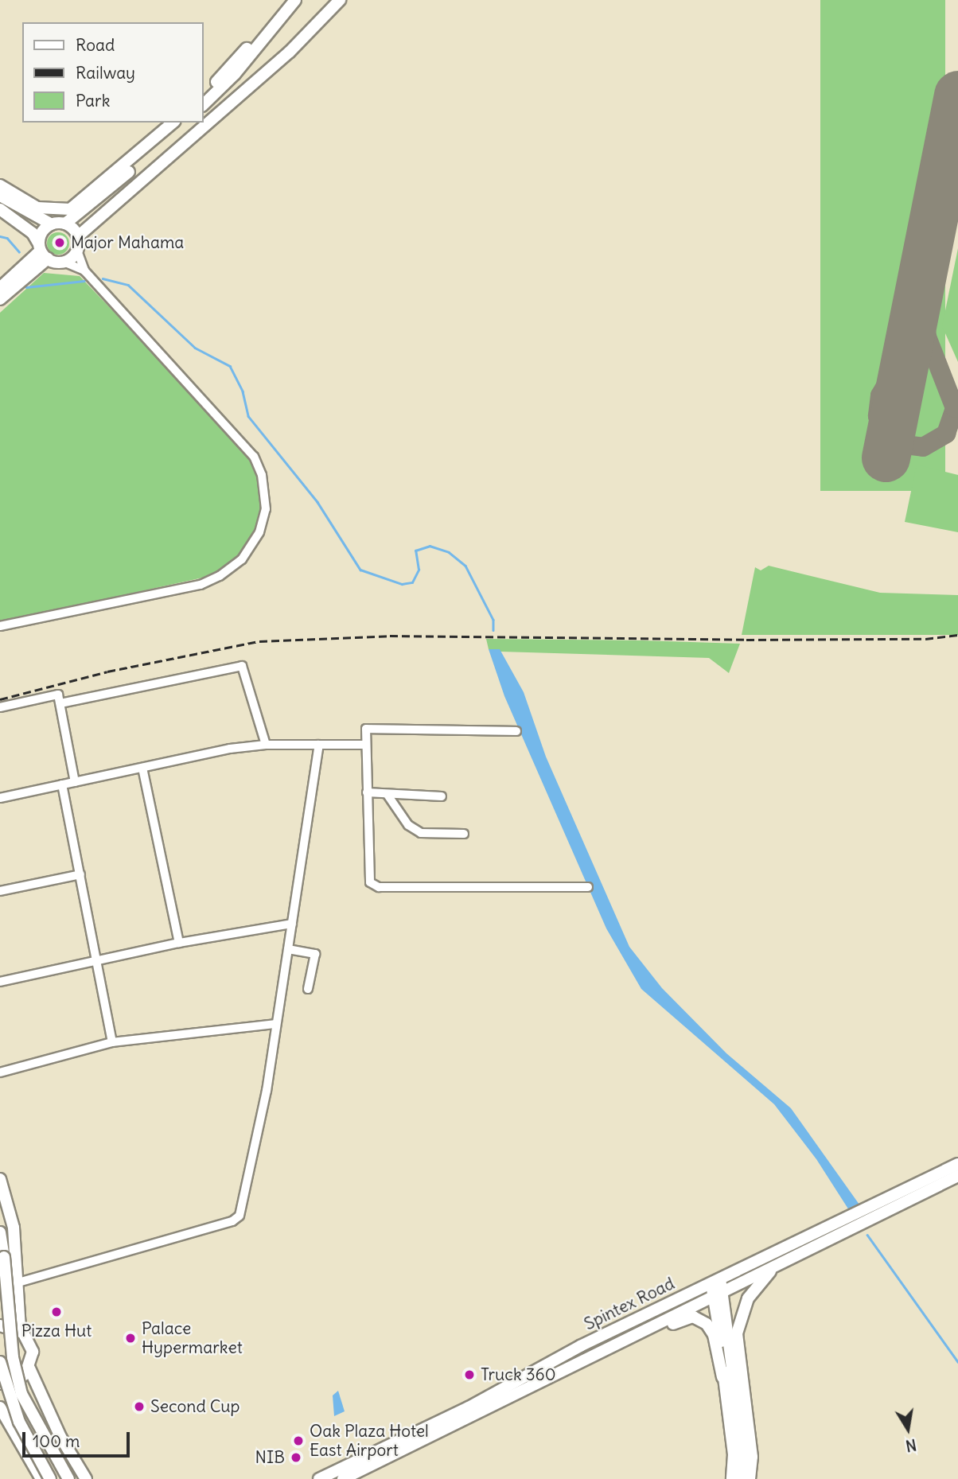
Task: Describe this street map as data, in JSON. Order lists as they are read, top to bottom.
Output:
{
  "streets": {
    "main road": ["Spintex Road"]
  },
  "places": [
    "Major Mahama",
    "Pizza Hut",
    "Palace Hypermarket",
    "Truck 360",
    "Second Cup",
    "Oak Plaza Hotel East Airport",
    "NIB"
  ],
  "legend": ["Road", "Railway", "Park"],
  "scale_bar": "100 m",
  "north": "bottom"
}
